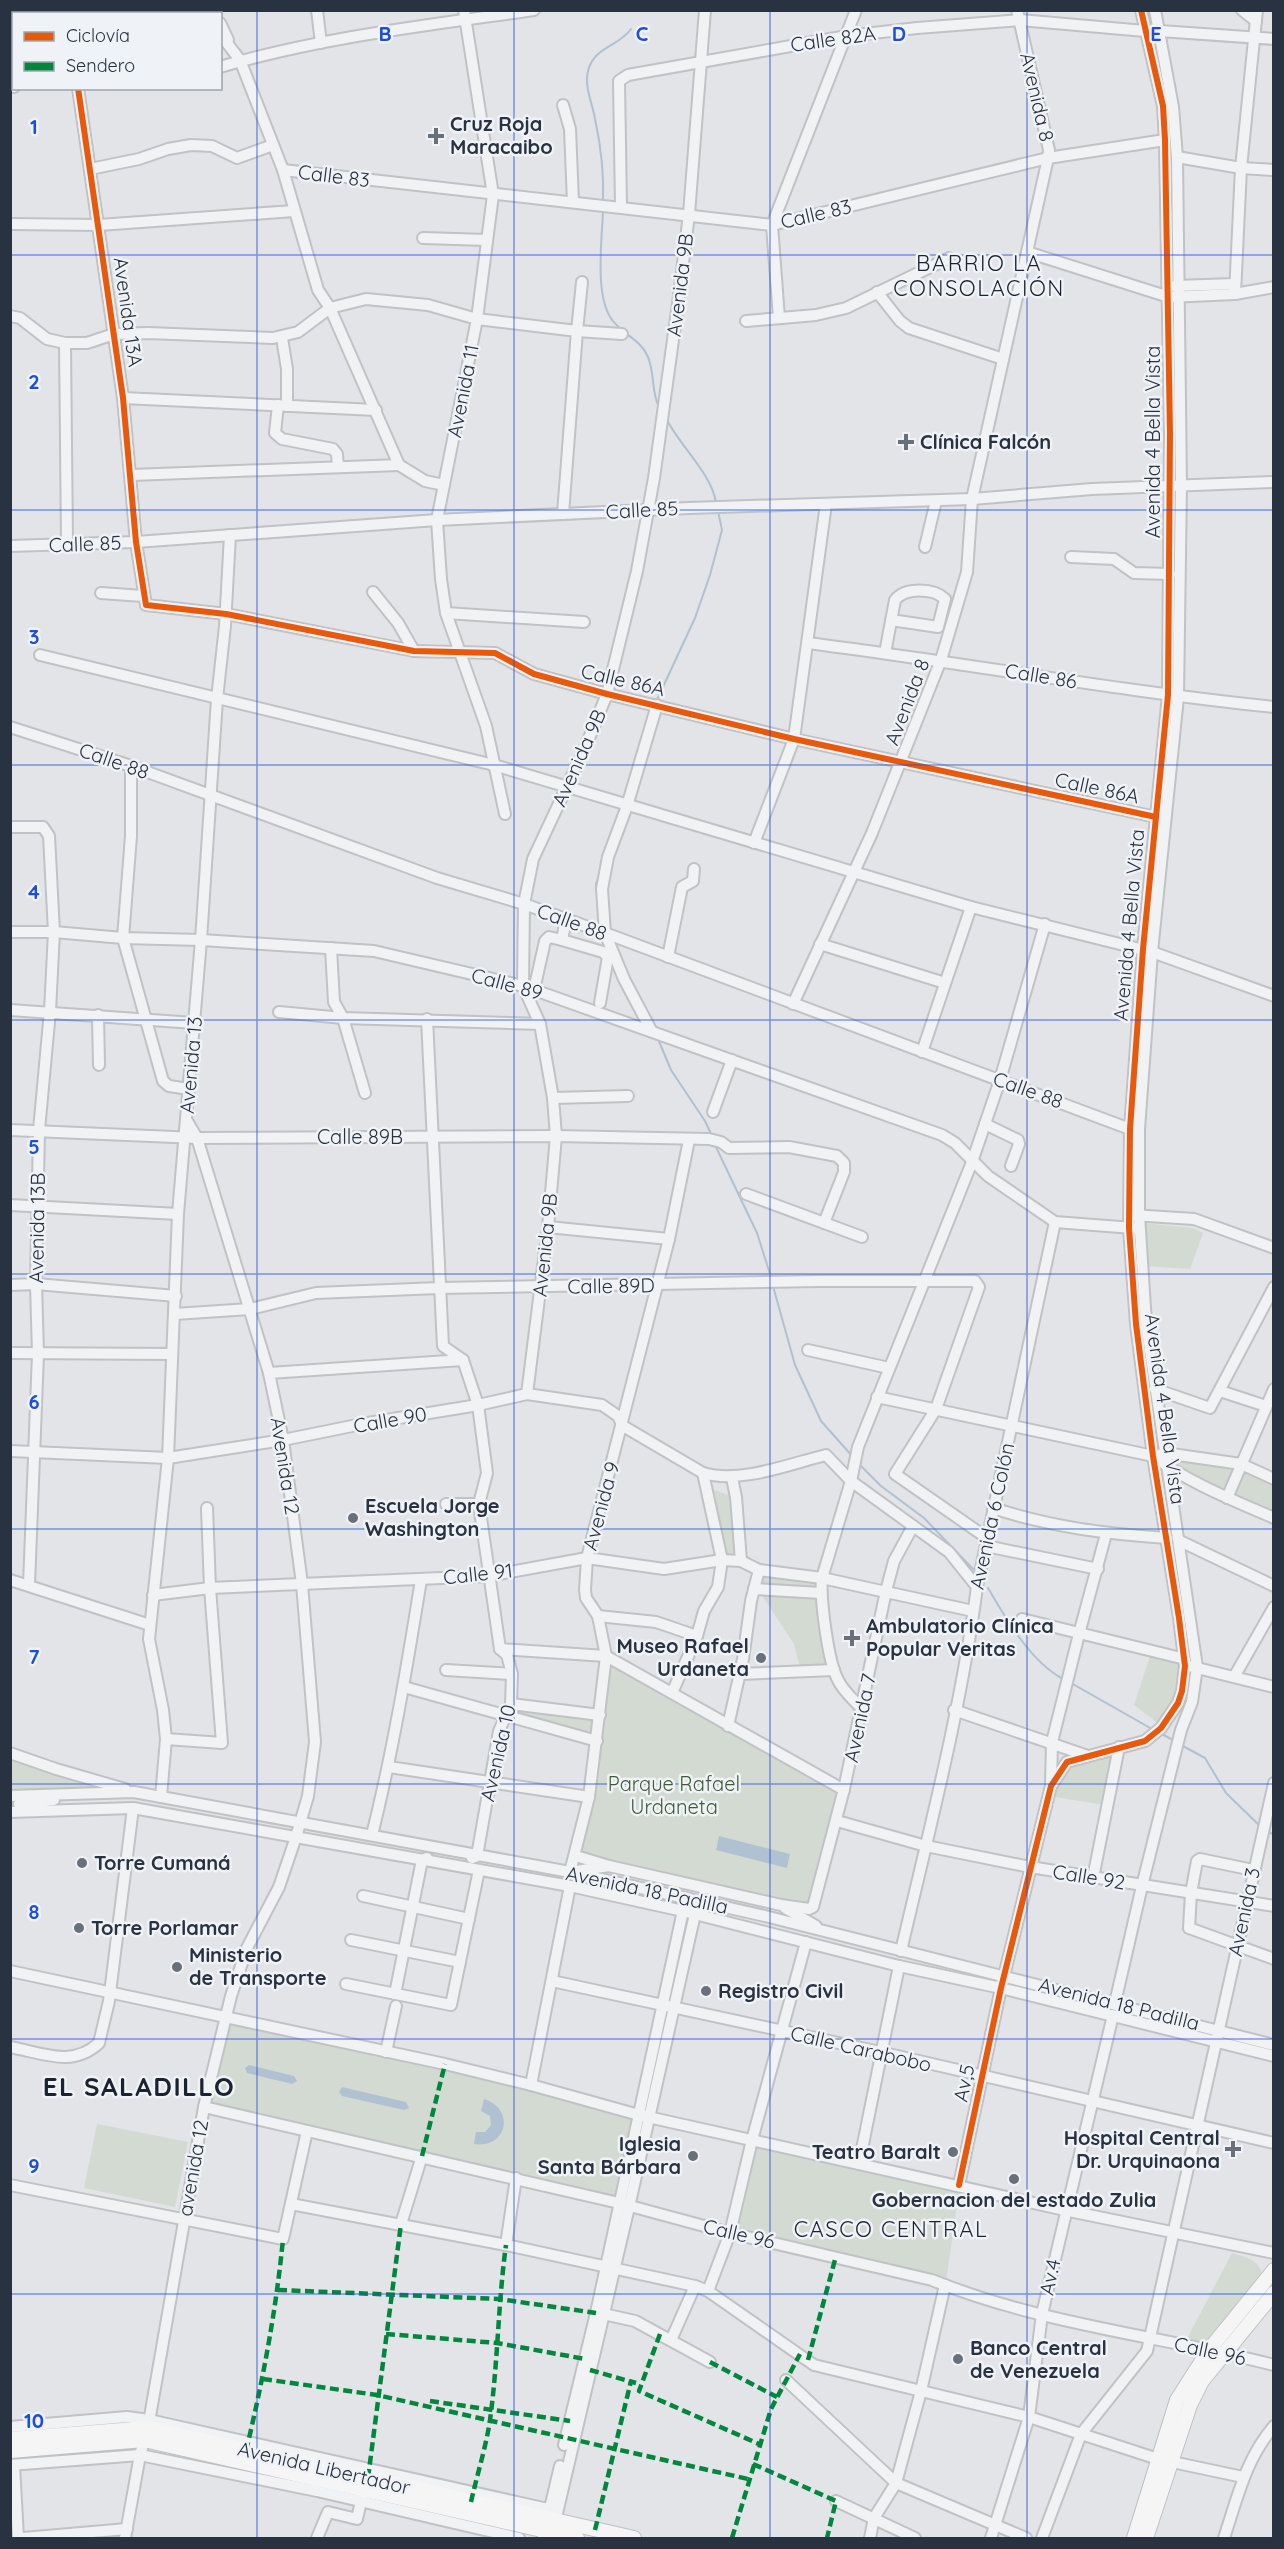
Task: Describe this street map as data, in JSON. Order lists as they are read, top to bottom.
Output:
{
  "streets": {
    "main road": ["Avenida Libertador"],
    "street": [
      "Calle 82A",
      "Avenida 8",
      "Calle 83",
      "Avenida 9B",
      "Avenida 13A",
      "Avenida 11",
      "Avenida 4 Bella Vista",
      "Calle 85",
      "Calle 86",
      "Calle 86A",
      "Calle 88",
      "Calle 89",
      "Avenida 13",
      "Calle 89B",
      "Avenida 13B",
      "Calle 89D",
      "Calle 90",
      "Avenida 12",
      "Avenida 9",
      "Avenida 6 Colón",
      "Calle 91",
      "Avenida 7",
      "Avenida 10",
      "Calle 92",
      "Avenida 18 Padilla",
      "Avenida 3",
      "Calle Carabobo",
      "Av,5",
      "avenida 12",
      "Calle 96",
      "Av.4"
    ]
  },
  "crossings": [
    ["Calle 82A", "Avenida 8"],
    ["Calle 82A", "Calle 83"],
    ["Calle 82A", "Avenida 9B"],
    ["Calle 82A", "Avenida 4 Bella Vista"],
    ["Avenida 8", "Calle 83"],
    ["Avenida 8", "Calle 85"],
    ["Avenida 8", "Calle 86"],
    ["Avenida 8", "Calle 86A"],
    ["Avenida 8", "Calle 88"],
    ["Calle 83", "Avenida 9B"],
    ["Calle 83", "Avenida 11"],
    ["Calle 83", "Avenida 4 Bella Vista"],
    ["Avenida 9B", "Calle 85"],
    ["Avenida 9B", "Calle 86A"],
    ["Avenida 9B", "Calle 88"],
    ["Avenida 9B", "Calle 89"],
    ["Avenida 9B", "Calle 89B"],
    ["Avenida 9B", "Calle 89D"],
    ["Avenida 9B", "Calle 90"],
    ["Avenida 13A", "Calle 85"],
    ["Avenida 11", "Calle 85"],
    ["Avenida 11", "Calle 86A"],
    ["Avenida 4 Bella Vista", "Calle 85"],
    ["Avenida 4 Bella Vista", "Calle 86"],
    ["Avenida 4 Bella Vista", "Calle 86A"],
    ["Avenida 4 Bella Vista", "Calle 88"],
    ["Avenida 4 Bella Vista", "Calle 92"],
    ["Avenida 4 Bella Vista", "Avenida 18 Padilla"],
    ["Calle 85", "Avenida 13"],
    ["Calle 86A", "Avenida 13"],
    ["Calle 88", "Avenida 13"],
    ["Calle 89", "Avenida 13"],
    ["Calle 89", "Avenida 13B"],
    ["Calle 89", "Avenida 6 Colón"],
    ["Avenida 13", "Calle 89B"],
    ["Avenida 13", "Calle 89D"],
    ["Avenida 13", "Calle 90"],
    ["Avenida 13", "Avenida 12"],
    ["Avenida 13", "Calle 91"],
    ["Calle 89B", "Avenida 13B"],
    ["Calle 89B", "Avenida 12"],
    ["Calle 89B", "Avenida 9"],
    ["Avenida 13B", "Calle 90"],
    ["Calle 89D", "Avenida 12"],
    ["Calle 89D", "Avenida 9"],
    ["Calle 90", "Avenida 12"],
    ["Calle 90", "Avenida 9"],
    ["Calle 90", "Avenida 10"],
    ["Avenida 12", "Calle 91"],
    ["Avenida 12", "Avenida 18 Padilla"],
    ["Avenida 12", "avenida 12"],
    ["Avenida 9", "Calle 91"],
    ["Avenida 9", "Avenida 18 Padilla"],
    ["Avenida 6 Colón", "Calle 91"],
    ["Avenida 6 Colón", "Calle 92"],
    ["Avenida 6 Colón", "Avenida 18 Padilla"],
    ["Calle 91", "Avenida 7"],
    ["Calle 91", "Avenida 10"],
    ["Avenida 7", "Calle 92"],
    ["Avenida 10", "Avenida 18 Padilla"],
    ["Calle 92", "Avenida 3"],
    ["Calle 92", "Av,5"],
    ["Avenida 18 Padilla", "Avenida 3"],
    ["Avenida 18 Padilla", "Av,5"],
    ["Avenida 18 Padilla", "avenida 12"],
    ["Avenida 18 Padilla", "Av.4"],
    ["Avenida 3", "Calle Carabobo"],
    ["Avenida 3", "Calle 96"],
    ["Calle Carabobo", "Av,5"],
    ["Calle Carabobo", "Av.4"],
    ["avenida 12", "Calle 96"],
    ["avenida 12", "Avenida Libertador"],
    ["Calle 96", "Av.4"]
  ],
  "districts": ["BARRIO LA CONSOLACIÓN", "EL SALADILLO", "CASCO CENTRAL"],
  "parks": ["Parque Rafael Urdaneta"],
  "places": {
    "health": [
      "Cruz Roja Maracaibo",
      "Clínica Falcón",
      "Ambulatorio Clínica Popular Veritas",
      "Hospital Central Dr. Urquinaona"
    ],
    "other": [
      "Escuela Jorge Washington",
      "Museo Rafael Urdaneta",
      "Torre Cumaná",
      "Torre Porlamar",
      "Ministerio de Transporte",
      "Registro Civil",
      "Teatro Baralt",
      "Iglesia Santa Bárbara",
      "Gobernacion del estado Zulia",
      "Banco Central de Venezuela"
    ]
  },
  "legend": ["Ciclovía", "Sendero"],
  "grid": {
    "columns": [
      "B",
      "C",
      "D",
      "E"
    ],
    "rows": [
      "1",
      "2",
      "3",
      "4",
      "5",
      "6",
      "7",
      "8",
      "9",
      "10"
    ]
  }
}
